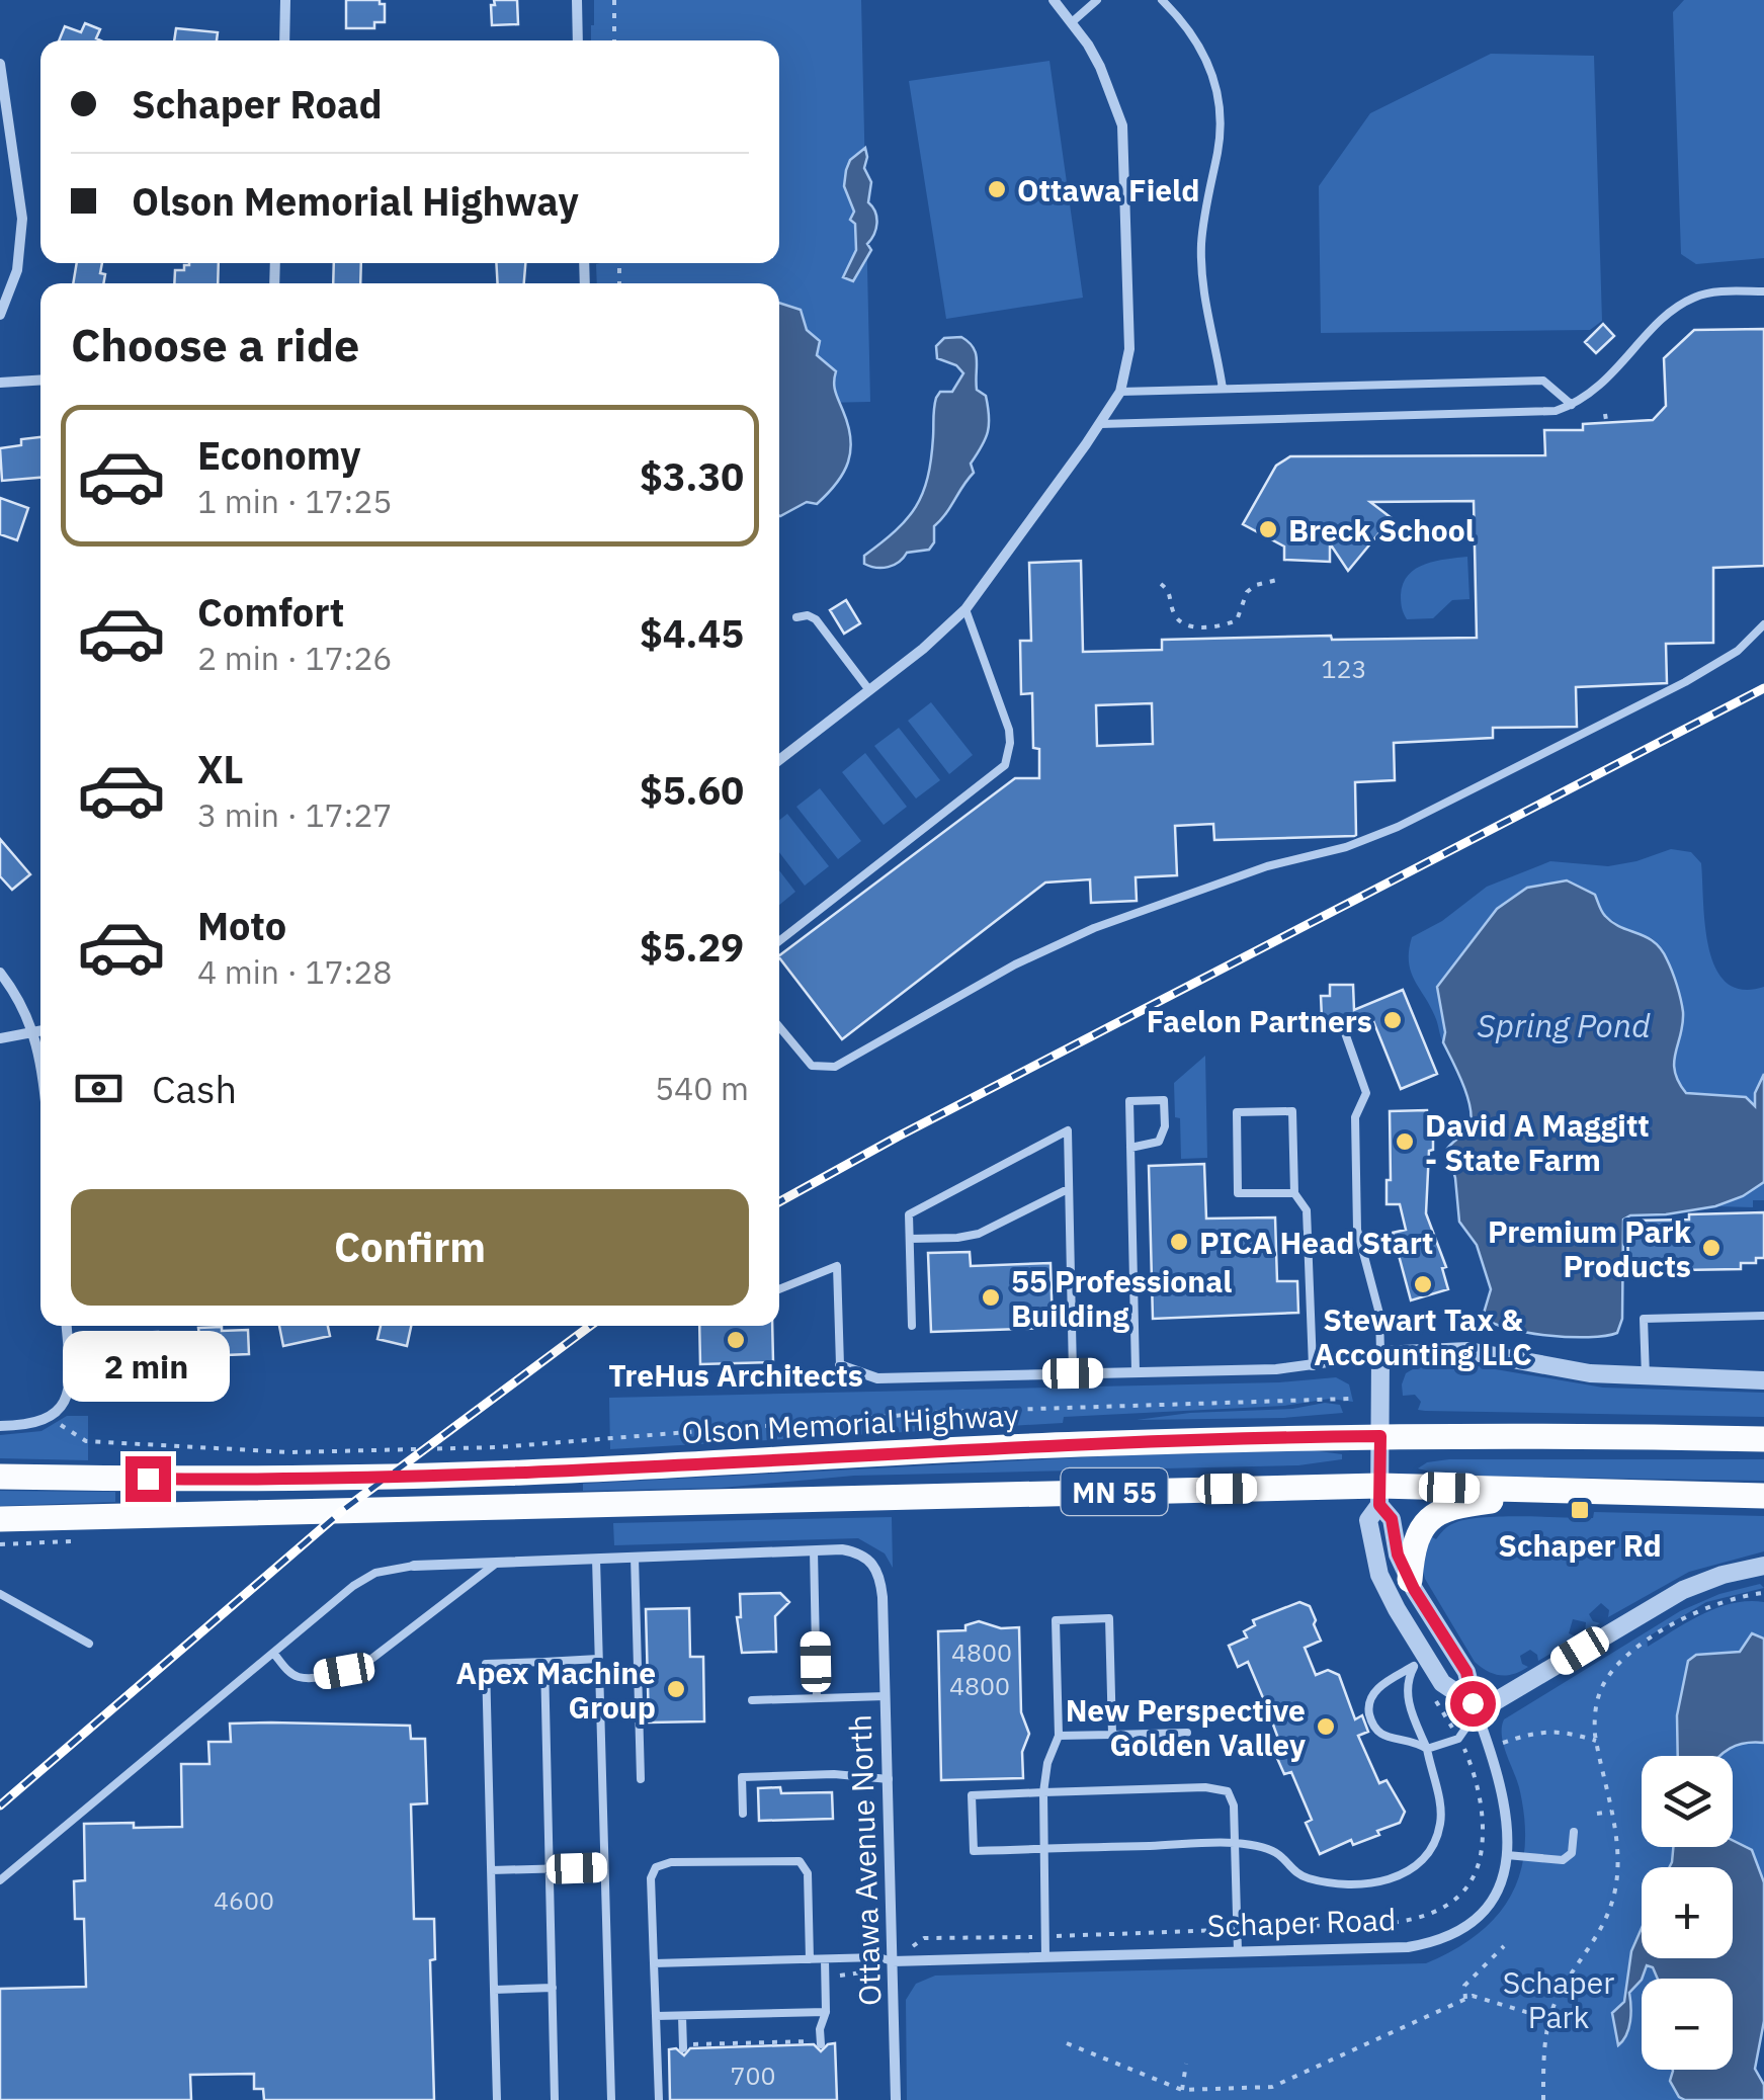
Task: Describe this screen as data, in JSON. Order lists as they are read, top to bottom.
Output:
{
  "streets": {
    "main road": ["Olson Memorial Highway", "MN 55"],
    "street": ["Ottawa Avenue North", "Schaper Road"]
  },
  "crossings": [
    ["Olson Memorial Highway", "Schaper Road"],
    ["MN 55", "Schaper Road"],
    ["Ottawa Avenue North", "Schaper Road"]
  ],
  "water": ["Spring Pond"],
  "parks": ["Schaper Park"],
  "places": {
    "other": [
      "Ottawa Field",
      "Breck School",
      "Faelon Partners",
      "David A Maggitt - State Farm",
      "PICA Head Start",
      "Premium Park Products",
      "Stewart Tax & Accounting LLC",
      "55 Professional Building",
      "TreHus Architects",
      "Apex Machine Group",
      "New Perspective Golden Valley"
    ],
    "transit": ["Schaper Rd"]
  },
  "house_numbers": [
    "123",
    "4800",
    "4800",
    "4600",
    "700"
  ],
  "page": {
    "banner": ["Schaper Road", "Olson Memorial Highway"],
    "heading": "Choose a ride",
    "list": [
      {
        "name": "Economy",
        "note": "1 min · 17:25",
        "value": "$3.30"
      },
      {
        "name": "Comfort",
        "note": "2 min · 17:26",
        "value": "$4.45"
      },
      {
        "name": "XL",
        "note": "3 min · 17:27",
        "value": "$5.60"
      },
      {
        "name": "Moto",
        "note": "4 min · 17:28",
        "value": "$5.29"
      }
    ],
    "pay": ["Cash", "540 m"],
    "buttons": "Confirm",
    "bubble": "2 min",
    "map_buttons": ["+", "−"]
  }
}
